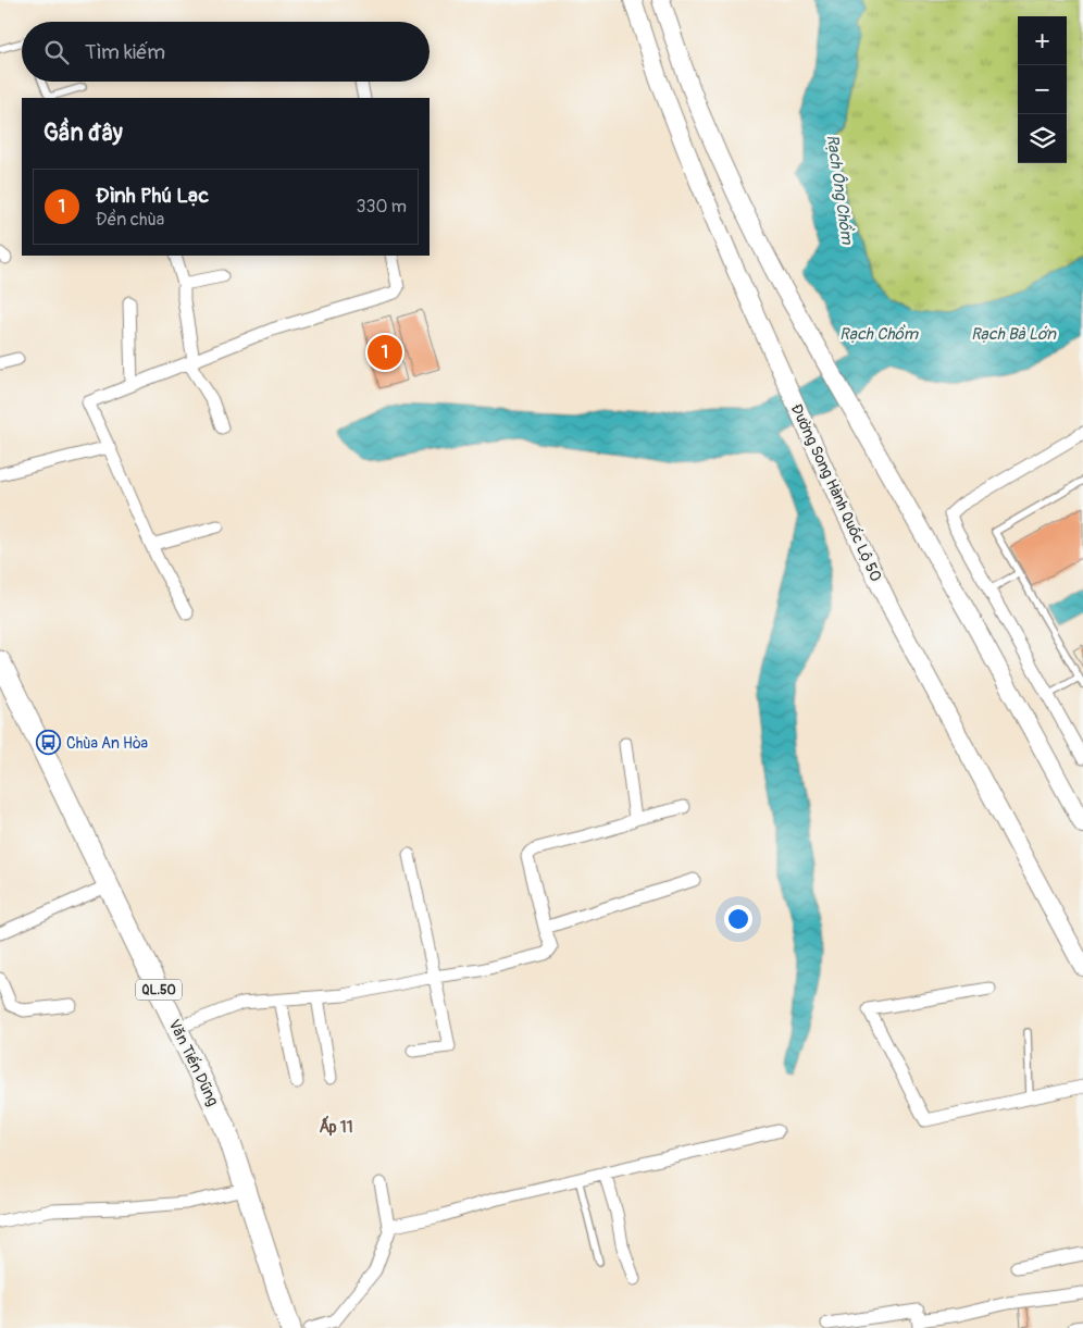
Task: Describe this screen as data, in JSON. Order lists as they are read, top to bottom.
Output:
{
  "streets": {
    "highway": ["QL.50", "Văn Tiến Dũng"],
    "main road": ["Đường Song Hành Quốc Lộ 50"]
  },
  "districts": ["Ấp 11"],
  "water": ["Rạch Ông Chồm", "Rạch Chồm", "Rạch Bà Lớn"],
  "places": {
    "bus stop": ["Chùa An Hòa"]
  },
  "page": {
    "map_buttons": ["+", "−"],
    "search": "Tìm kiếm",
    "heading": "Gần đây",
    "list": [
      {
        "mark": "1",
        "name": "Đình Phú Lạc",
        "note": "Đền chùa",
        "value": "330 m"
      }
    ],
    "pins": "1"
  }
}
